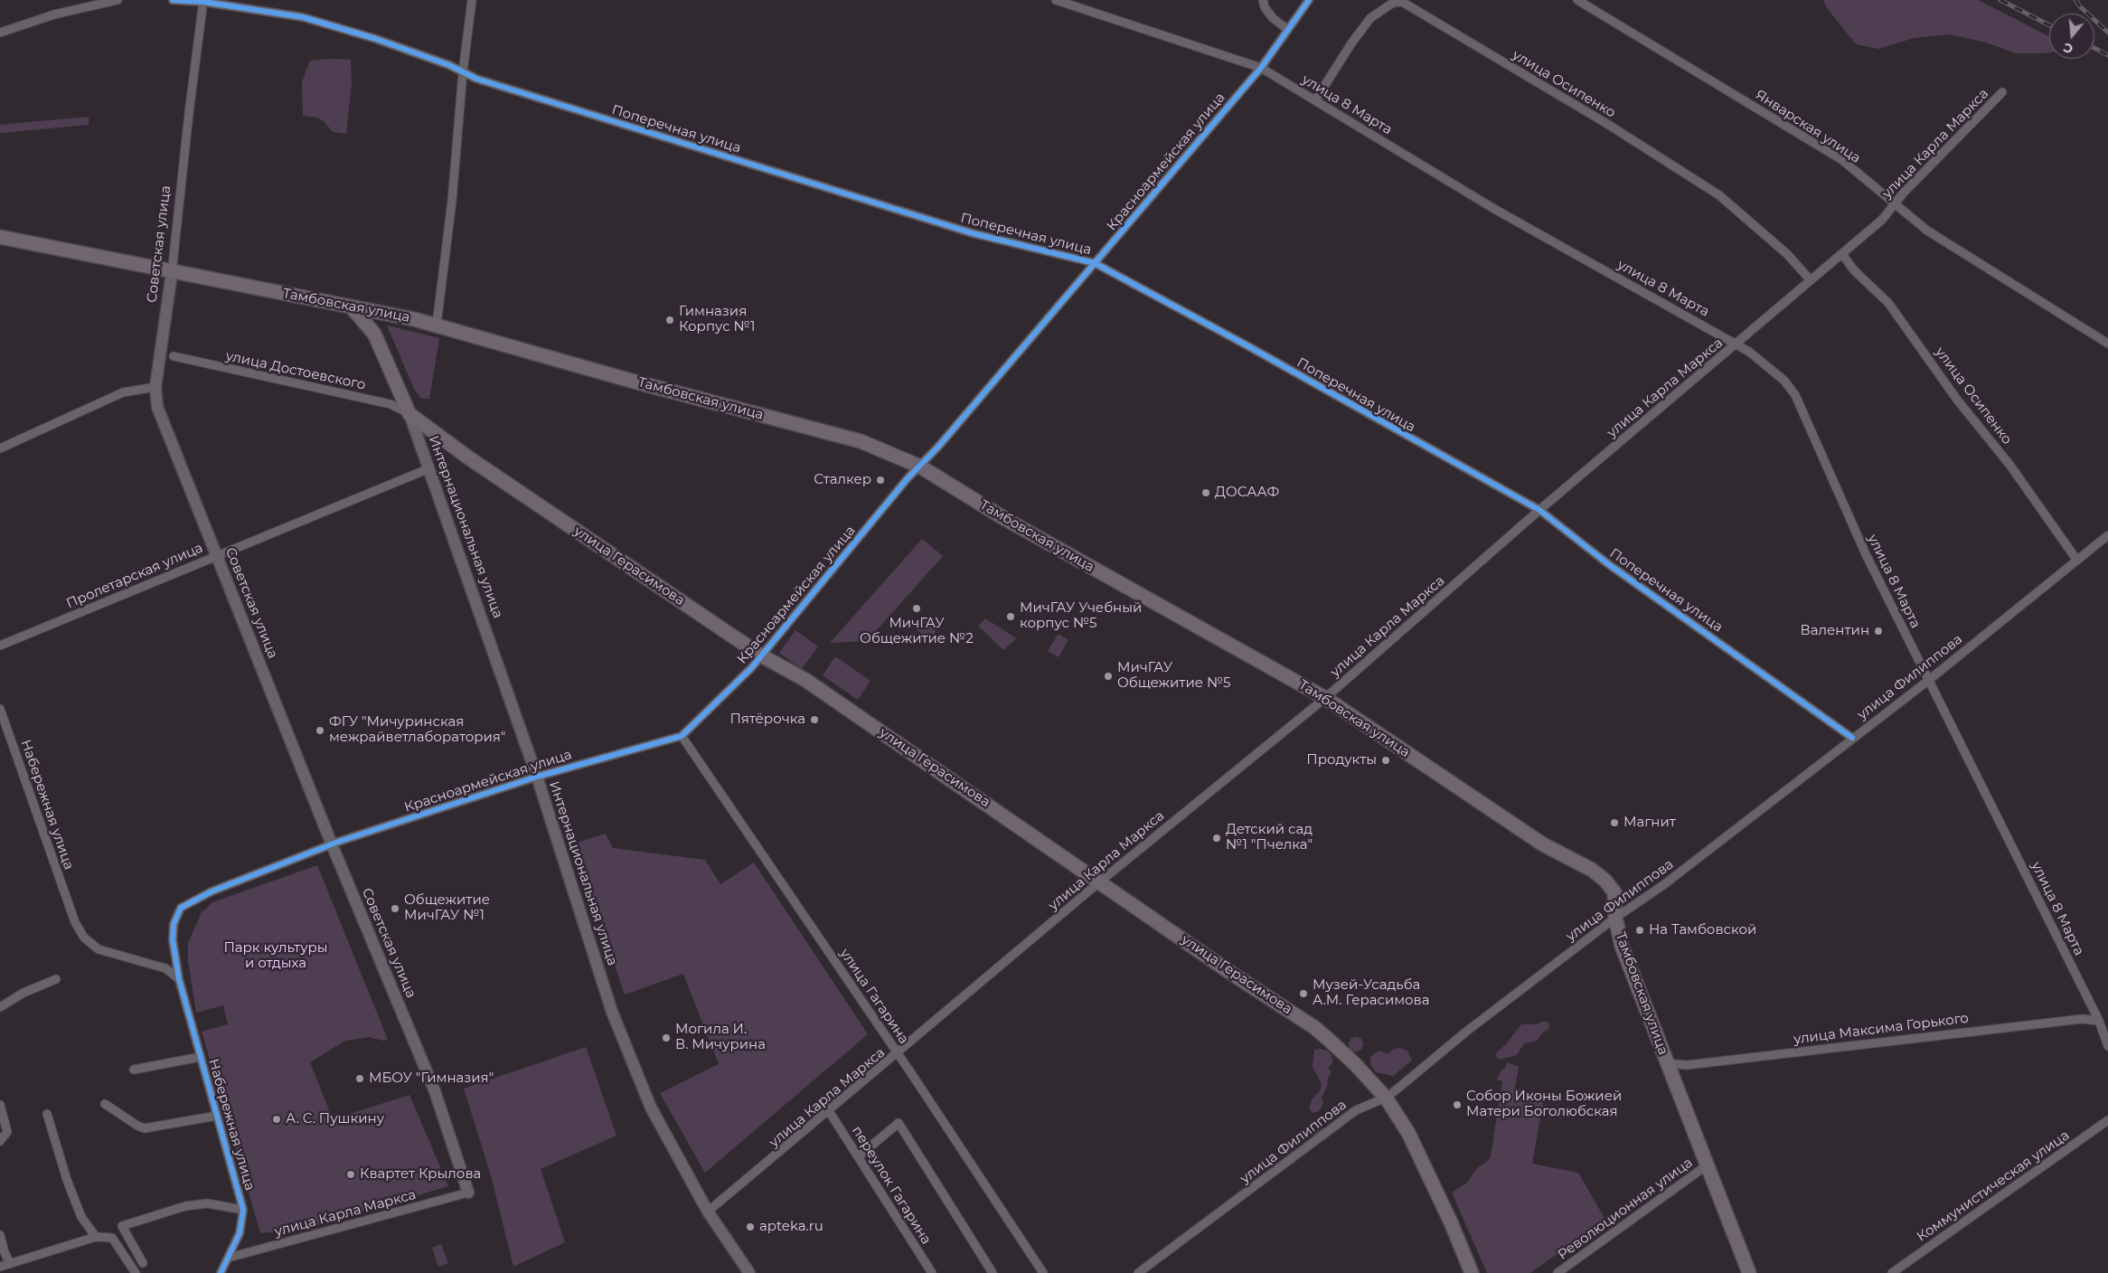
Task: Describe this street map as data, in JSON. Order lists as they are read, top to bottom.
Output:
{
  "streets": {
    "main road": [
      "Советская улица",
      "Тамбовская улица",
      "Интернациональная улица",
      "улица Герасимова"
    ],
    "street": [
      "улица Осипенко",
      "улица 8 Марта",
      "Январская улица",
      "Поперечная улица",
      "улица Карла Маркса",
      "Красноармейская улица",
      "улица Достоевского",
      "Пролетарская улица",
      "улица Филиппова",
      "Набережная улица",
      "улица Гагарина",
      "улица Максима Горького",
      "переулок Гагарина",
      "Коммунистическая улица",
      "Революционная улица"
    ]
  },
  "crossings": [
    ["улица Осипенко", "улица 8 Марта"],
    ["улица Осипенко", "улица Карла Маркса"],
    ["улица Осипенко", "улица Филиппова"],
    ["улица 8 Марта", "улица Карла Маркса"],
    ["улица 8 Марта", "Красноармейская улица"],
    ["улица 8 Марта", "улица Филиппова"],
    ["улица 8 Марта", "улица Максима Горького"],
    ["Январская улица", "улица Карла Маркса"],
    ["Поперечная улица", "улица Карла Маркса"],
    ["Поперечная улица", "Красноармейская улица"],
    ["Поперечная улица", "Советская улица"],
    ["Поперечная улица", "улица Филиппова"],
    ["улица Карла Маркса", "Советская улица"],
    ["улица Карла Маркса", "Тамбовская улица"],
    ["улица Карла Маркса", "Интернациональная улица"],
    ["улица Карла Маркса", "улица Герасимова"],
    ["улица Карла Маркса", "Набережная улица"],
    ["улица Карла Маркса", "улица Гагарина"],
    ["улица Карла Маркса", "переулок Гагарина"],
    ["Красноармейская улица", "Советская улица"],
    ["Красноармейская улица", "Тамбовская улица"],
    ["Красноармейская улица", "Интернациональная улица"],
    ["Красноармейская улица", "улица Герасимова"],
    ["Красноармейская улица", "Набережная улица"],
    ["Красноармейская улица", "улица Гагарина"],
    ["Советская улица", "Тамбовская улица"],
    ["Советская улица", "Пролетарская улица"],
    ["Тамбовская улица", "улица Герасимова"],
    ["Тамбовская улица", "улица Филиппова"],
    ["Тамбовская улица", "улица Максима Горького"],
    ["Тамбовская улица", "Революционная улица"],
    ["улица Достоевского", "Интернациональная улица"],
    ["улица Достоевского", "улица Герасимова"],
    ["Интернациональная улица", "улица Герасимова"],
    ["Интернациональная улица", "Пролетарская улица"],
    ["улица Герасимова", "улица Филиппова"]
  ],
  "parks": ["Парк культуры и отдыха"],
  "places": [
    "Гимназия Корпус №1",
    "Сталкер",
    "ДОСААФ",
    "МичГАУ Общежитие №2",
    "МичГАУ Учебный корпус №5",
    "Валентин",
    "МичГАУ Общежитие №5",
    "Пятёрочка",
    "ФГУ \"Мичуринская межрайветлаборатория\"",
    "Продукты",
    "Магнит",
    "Детский сад №1 \"Пчелка\"",
    "Общежитие МичГАУ №1",
    "На Тамбовской",
    "Музей-Усадьба А.М. Герасимова",
    "Могила И. В. Мичурина",
    "МБОУ \"Гимназия\"",
    "Собор Иконы Божией Матери Боголюбская",
    "А. С. Пушкину",
    "Квартет Крылова",
    "apteka.ru"
  ],
  "north": "bottom"
}
